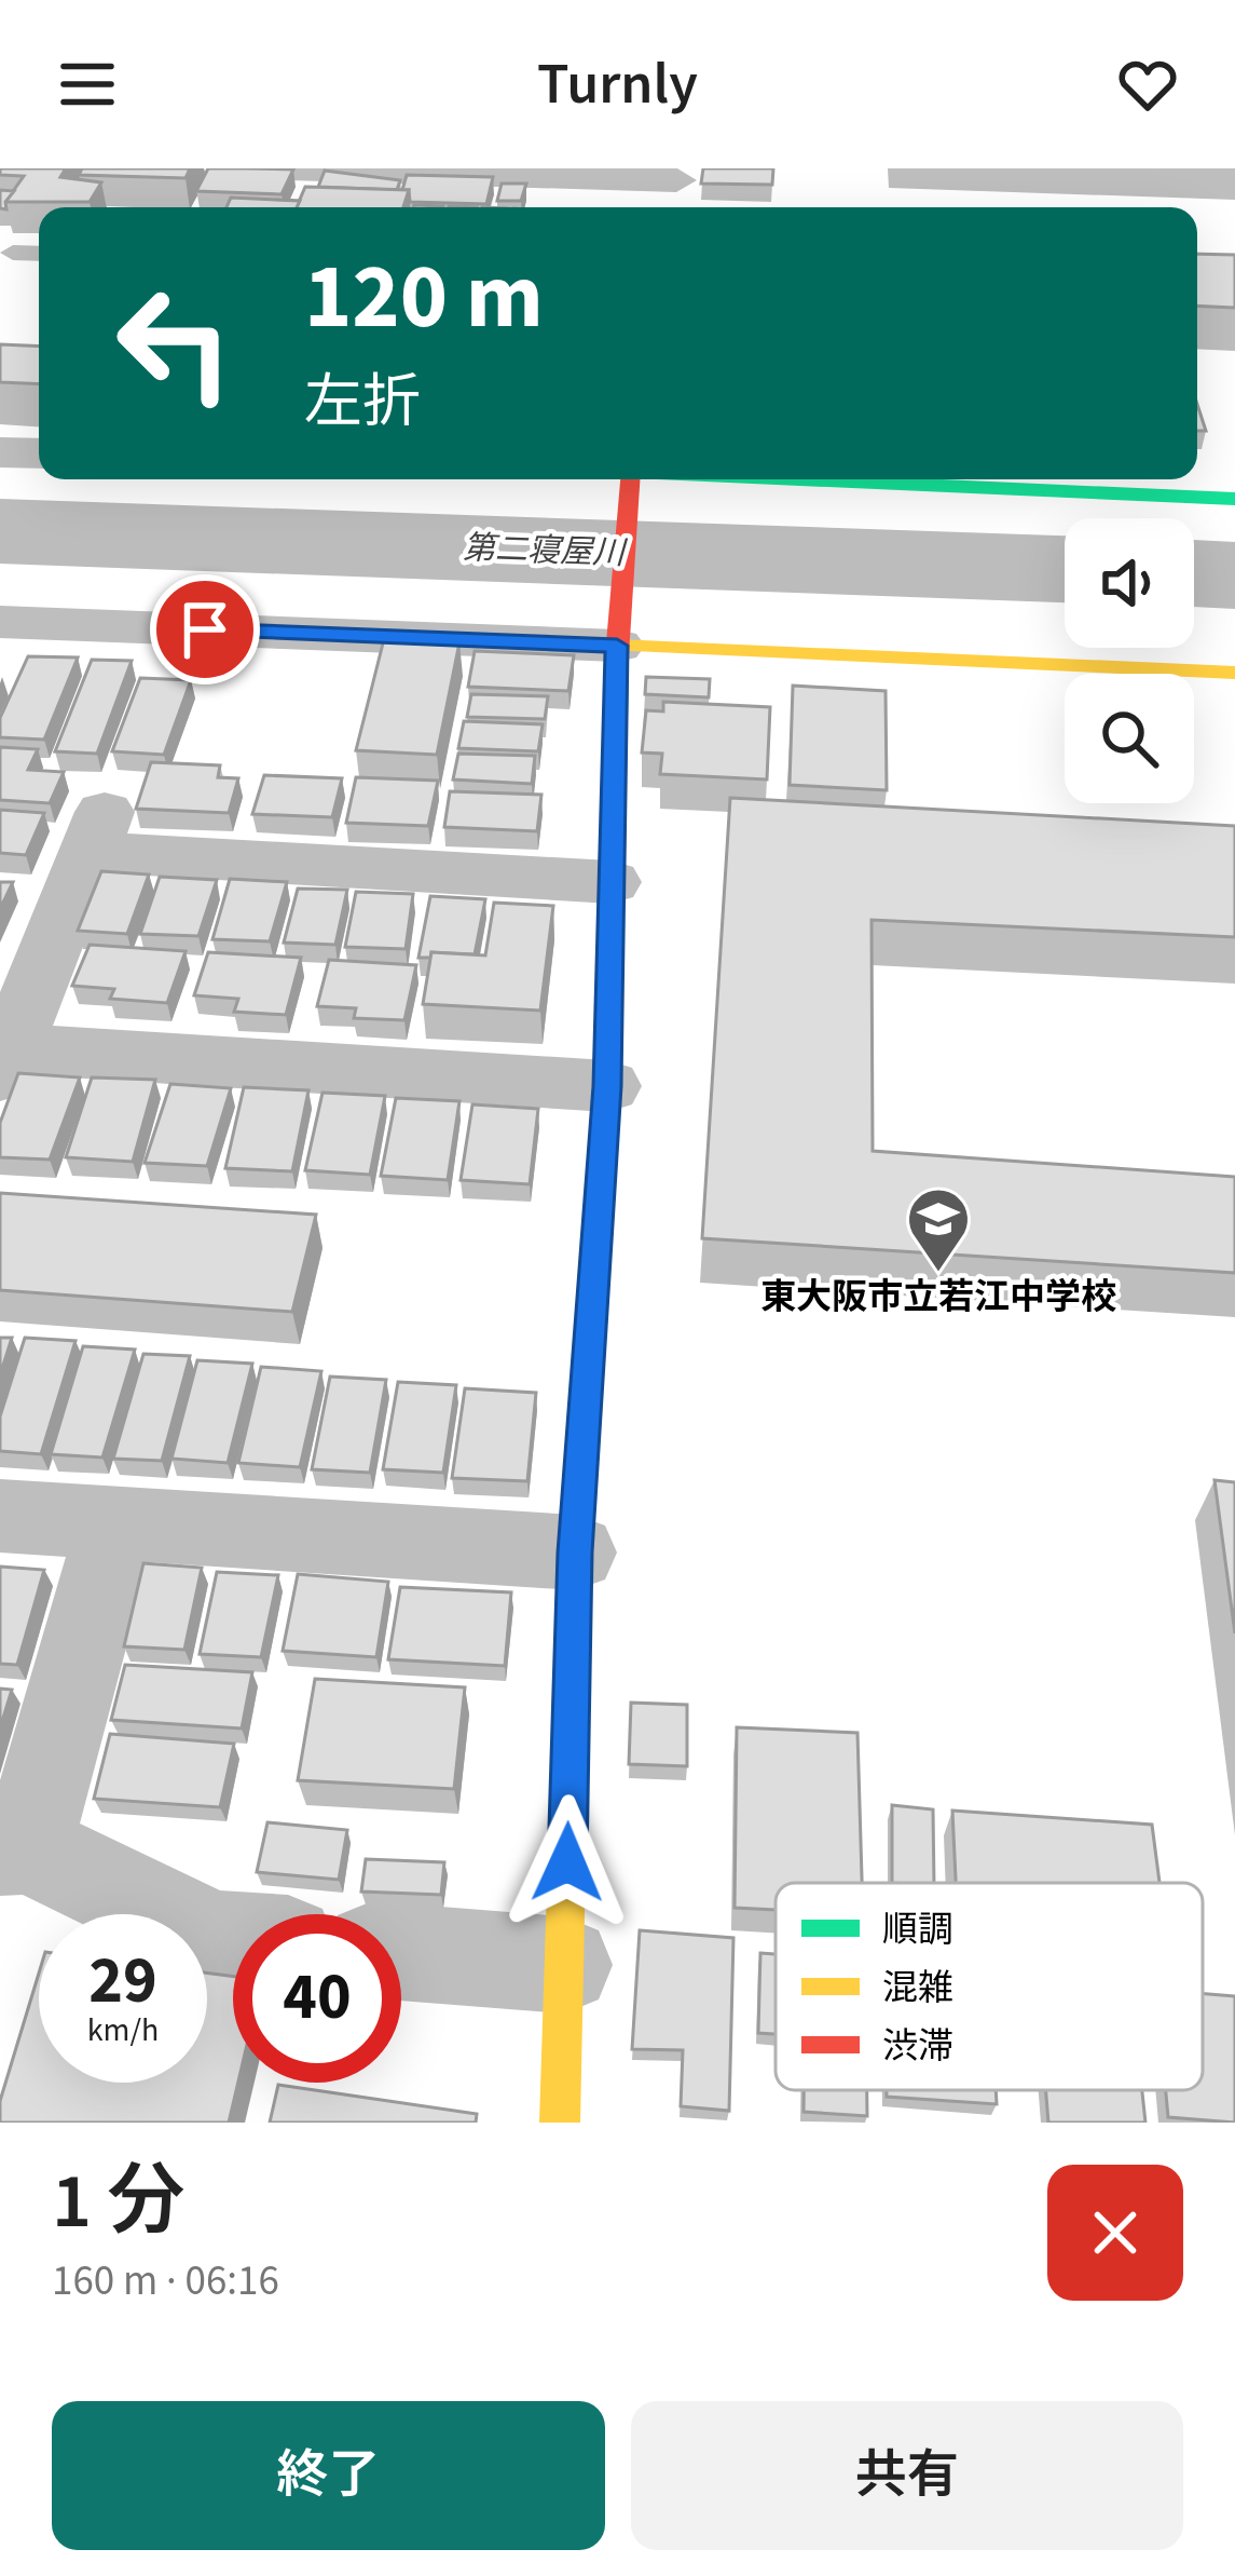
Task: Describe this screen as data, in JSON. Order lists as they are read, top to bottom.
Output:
{
  "water": ["第二寝屋川"],
  "places": {
    "school or university": ["東大阪市立若江中学校"]
  },
  "legend": ["順調", "混雑", "渋滞"],
  "page": {
    "header": "Turnly",
    "turn": ["120 m", "左折"],
    "speed": "29 km/h",
    "limit": "40",
    "heading": ["1 分", "160 m · 06:16"],
    "buttons": ["終了", "共有"]
  }
}
